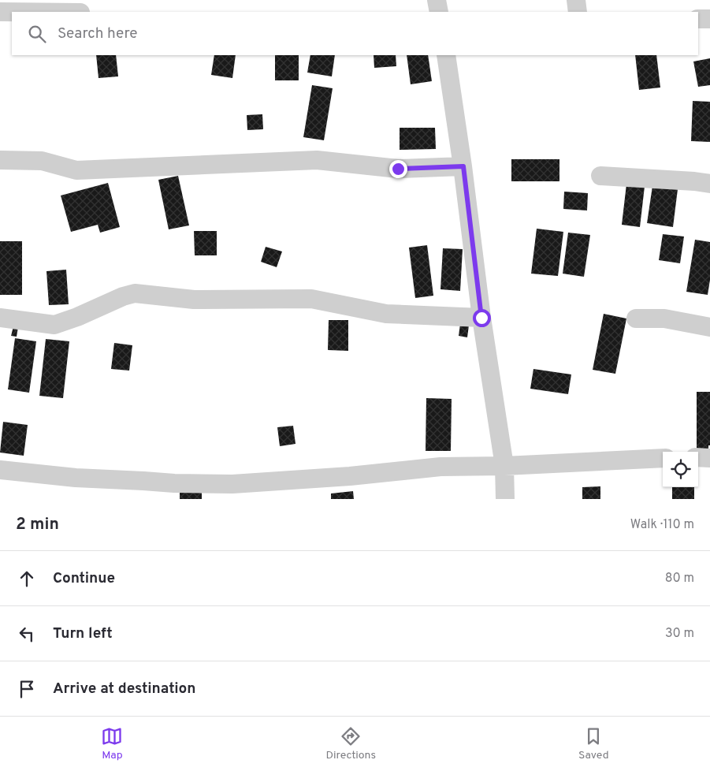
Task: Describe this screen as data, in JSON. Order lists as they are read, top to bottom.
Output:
{
  "page": {
    "search": "Search here",
    "heading": ["2 min", "Walk · 110 m"],
    "list": [
      ["Continue", "80 m"],
      ["Turn left", "30 m"],
      "Arrive at destination"
    ],
    "nav": ["Map", "Directions", "Saved"]
  }
}
